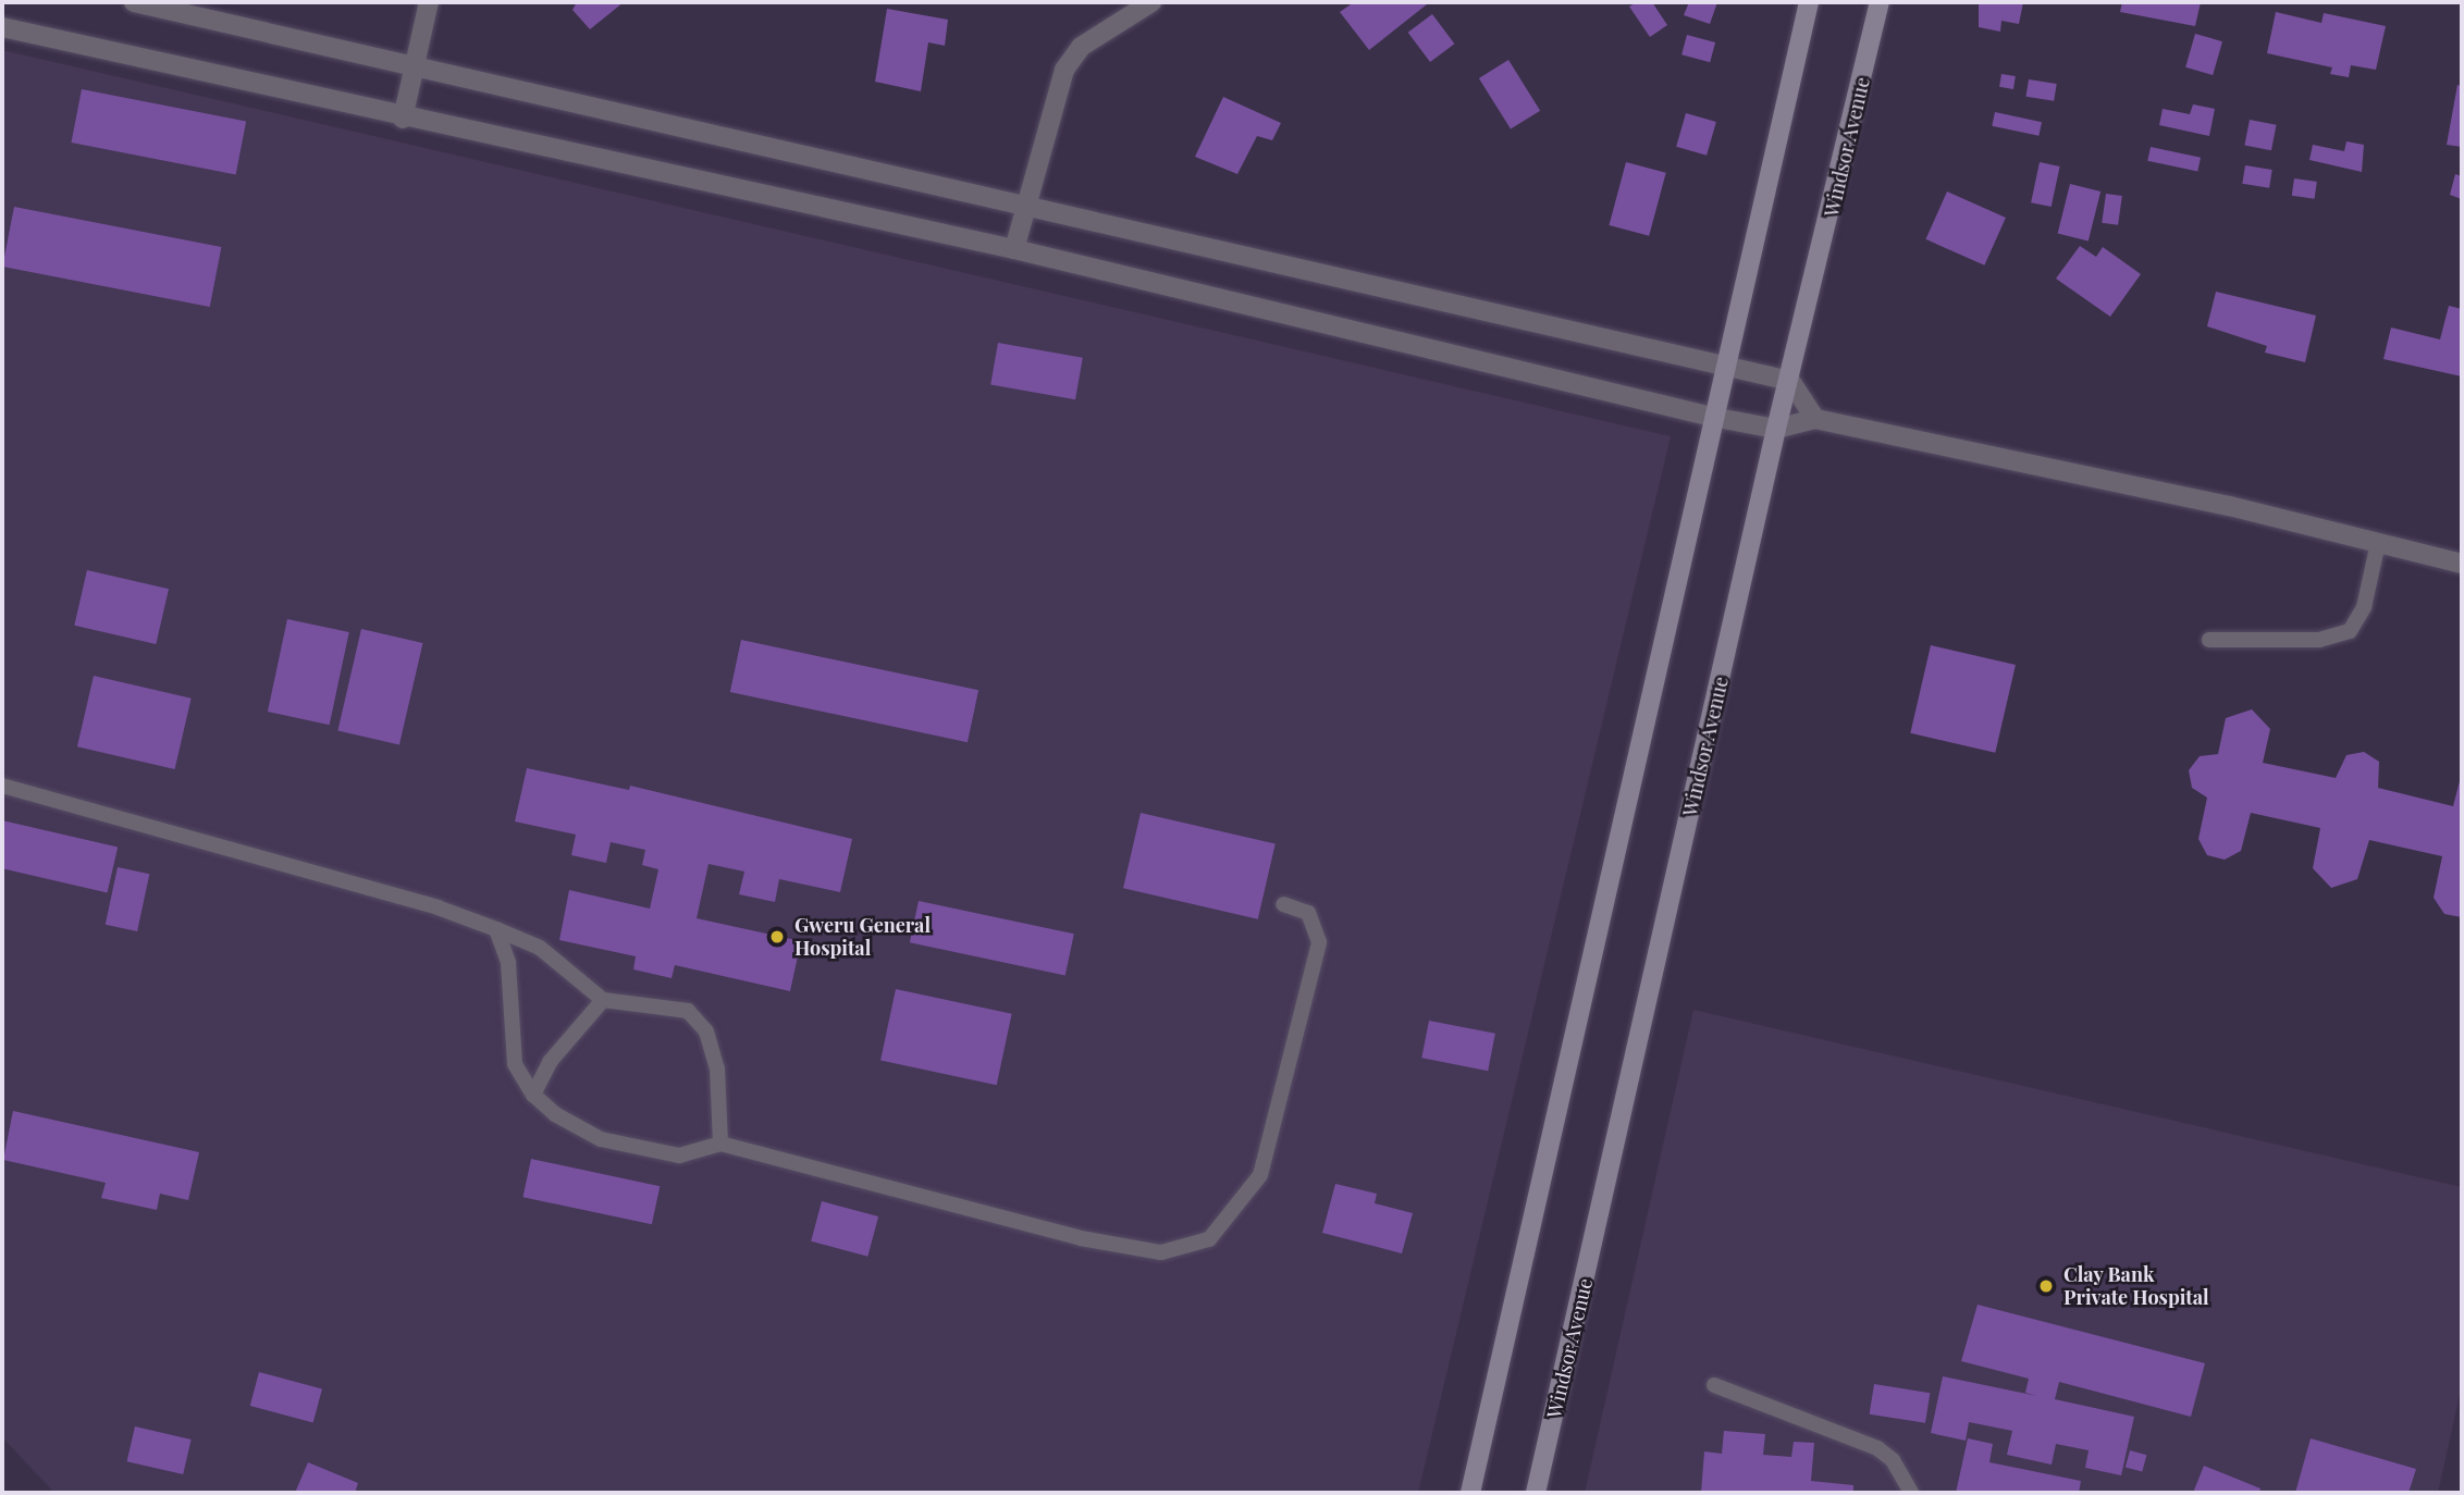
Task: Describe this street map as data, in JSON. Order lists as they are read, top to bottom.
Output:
{
  "streets": {
    "main road": ["Windsor Avenue"]
  },
  "places": ["Gweru General Hospital", "Clay Bank Private Hospital"]
}
